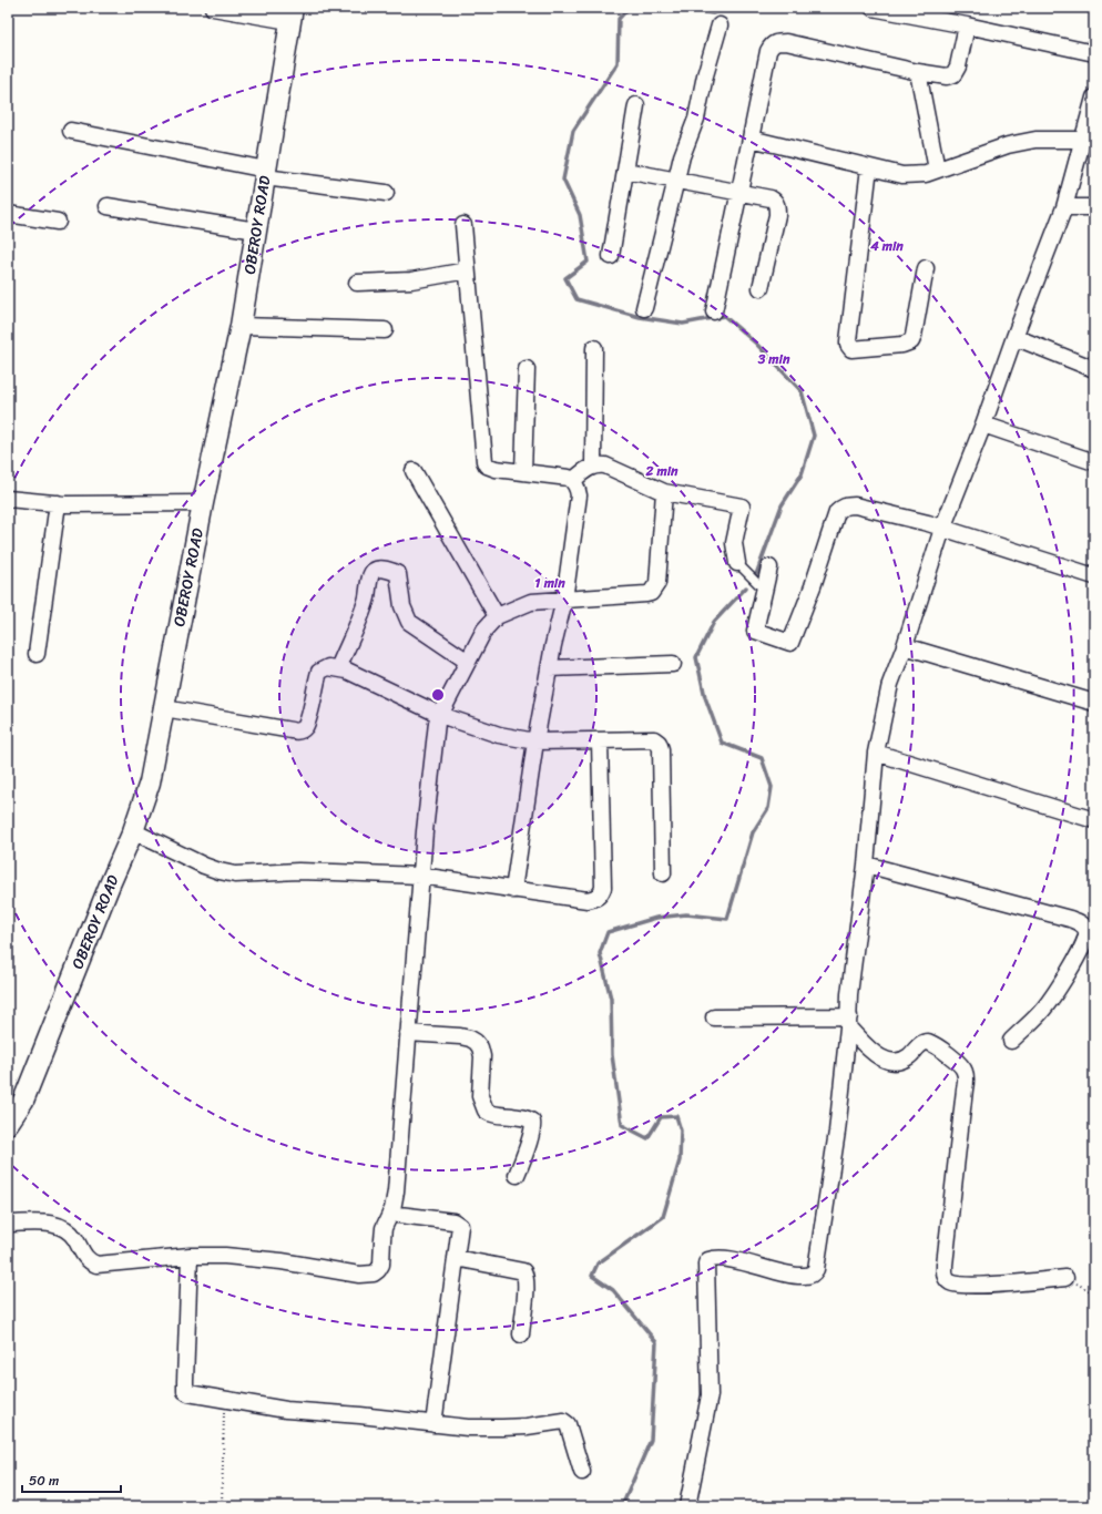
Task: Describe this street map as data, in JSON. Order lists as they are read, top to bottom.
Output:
{
  "streets": {
    "street": ["OBEROY ROAD"]
  },
  "scale_bar": "50 m",
  "rings": [
    "4 min",
    "3 min",
    "2 min",
    "1 min"
  ]
}
